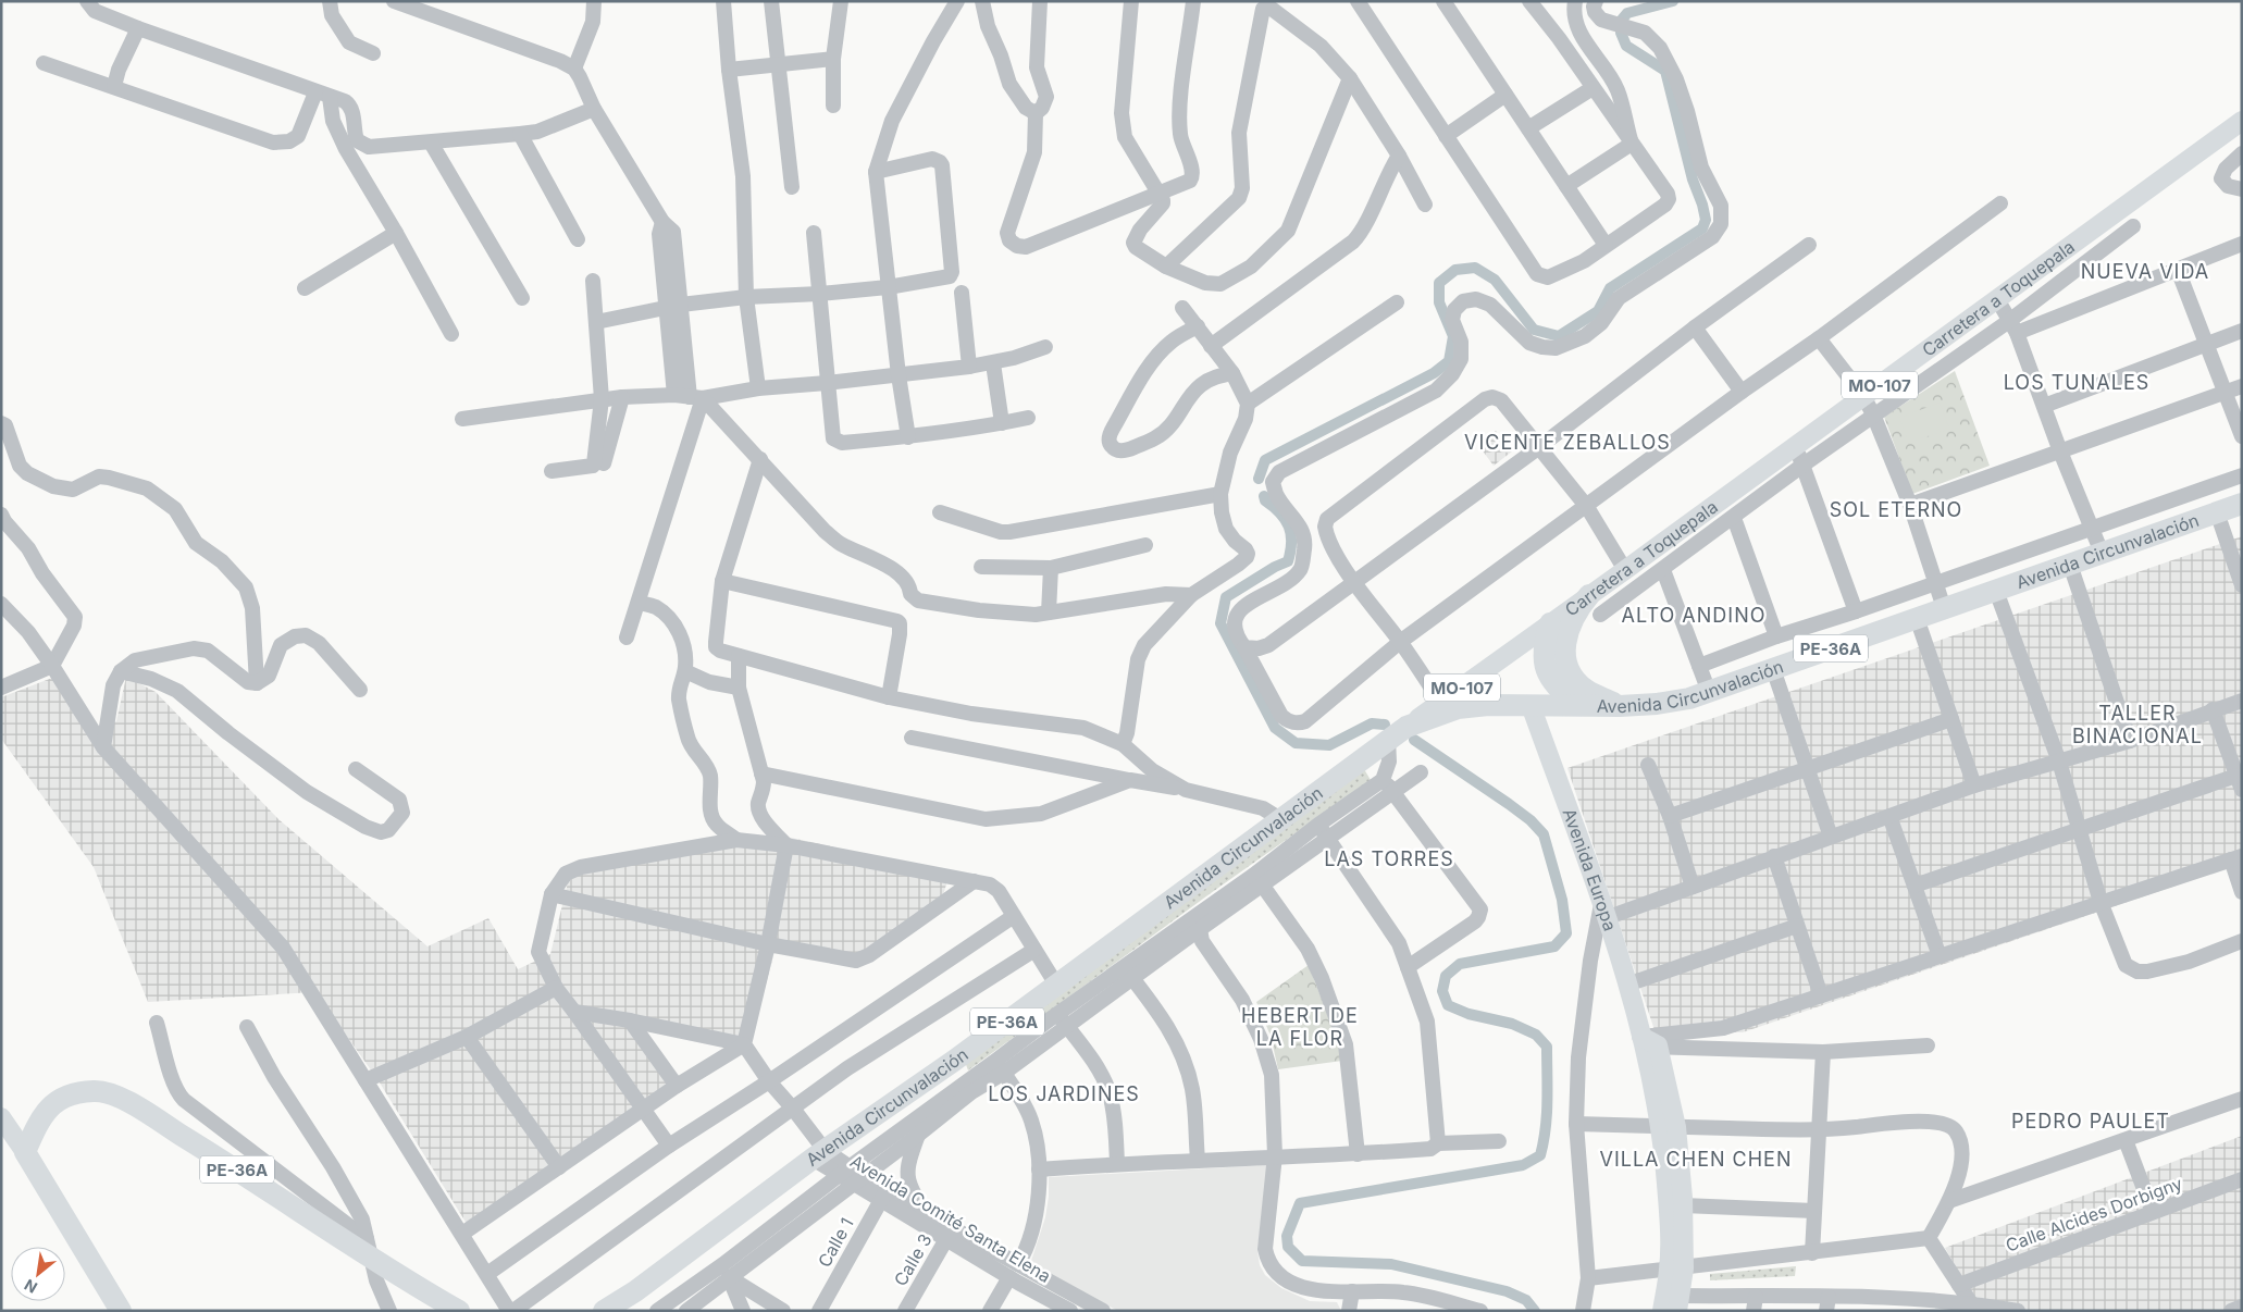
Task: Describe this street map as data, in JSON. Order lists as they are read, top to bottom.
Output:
{
  "streets": {
    "highway": ["Avenida Circunvalación", "PE-36A"],
    "main road": ["Carretera a Toquepala", "MO-107", "Avenida Europa"],
    "street": [
      "Calle Alcides Dorbigny",
      "Avenida Comité Santa Elena",
      "Calle 1",
      "Calle 3"
    ]
  },
  "crossings": [
    ["Carretera a Toquepala", "Avenida Circunvalación"],
    ["Avenida Circunvalación", "Avenida Europa"],
    ["Avenida Circunvalación", "Avenida Comité Santa Elena"],
    ["Avenida Comité Santa Elena", "Calle 1"],
    ["Avenida Comité Santa Elena", "Calle 3"]
  ],
  "districts": [
    "NUEVA VIDA",
    "LOS TUNALES",
    "VICENTE ZEBALLOS",
    "SOL ETERNO",
    "ALTO ANDINO",
    "TALLER BINACIONAL",
    "LAS TORRES",
    "HEBERT DE LA FLOR",
    "LOS JARDINES",
    "PEDRO PAULET",
    "VILLA CHEN CHEN"
  ],
  "north": "bottom left"
}
